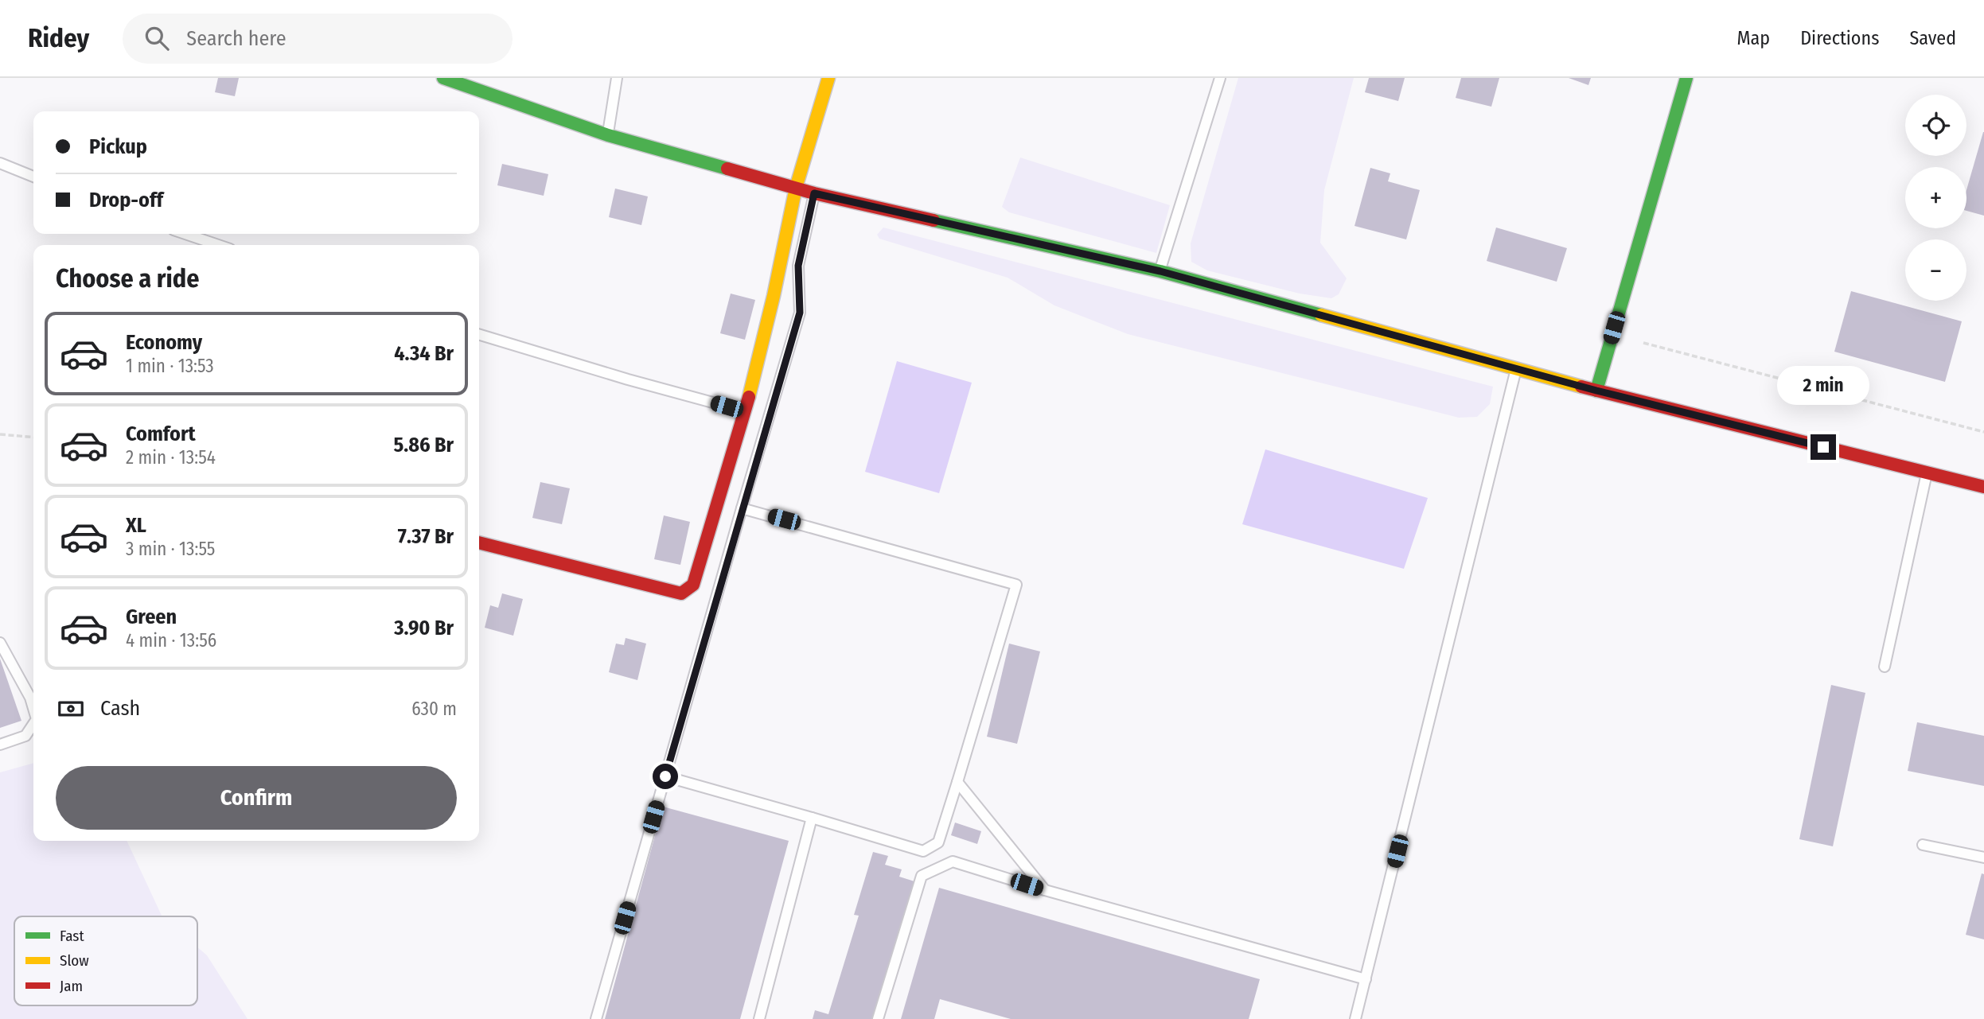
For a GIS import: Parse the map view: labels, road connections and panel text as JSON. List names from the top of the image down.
{
  "legend": ["Fast", "Slow", "Jam"],
  "page": {
    "header": "Ridey",
    "search": "Search here",
    "nav": ["Map", "Directions", "Saved"],
    "map_buttons": ["+", "−"],
    "banner": ["Pickup", "Drop-off"],
    "heading": "Choose a ride",
    "list": [
      {
        "name": "Economy",
        "note": "1 min · 13:53",
        "value": "4.34 Br"
      },
      {
        "name": "Comfort",
        "note": "2 min · 13:54",
        "value": "5.86 Br"
      },
      {
        "name": "XL",
        "note": "3 min · 13:55",
        "value": "7.37 Br"
      },
      {
        "name": "Green",
        "note": "4 min · 13:56",
        "value": "3.90 Br"
      }
    ],
    "bubble": "2 min",
    "pay": ["Cash", "630 m"],
    "buttons": "Confirm"
  }
}
